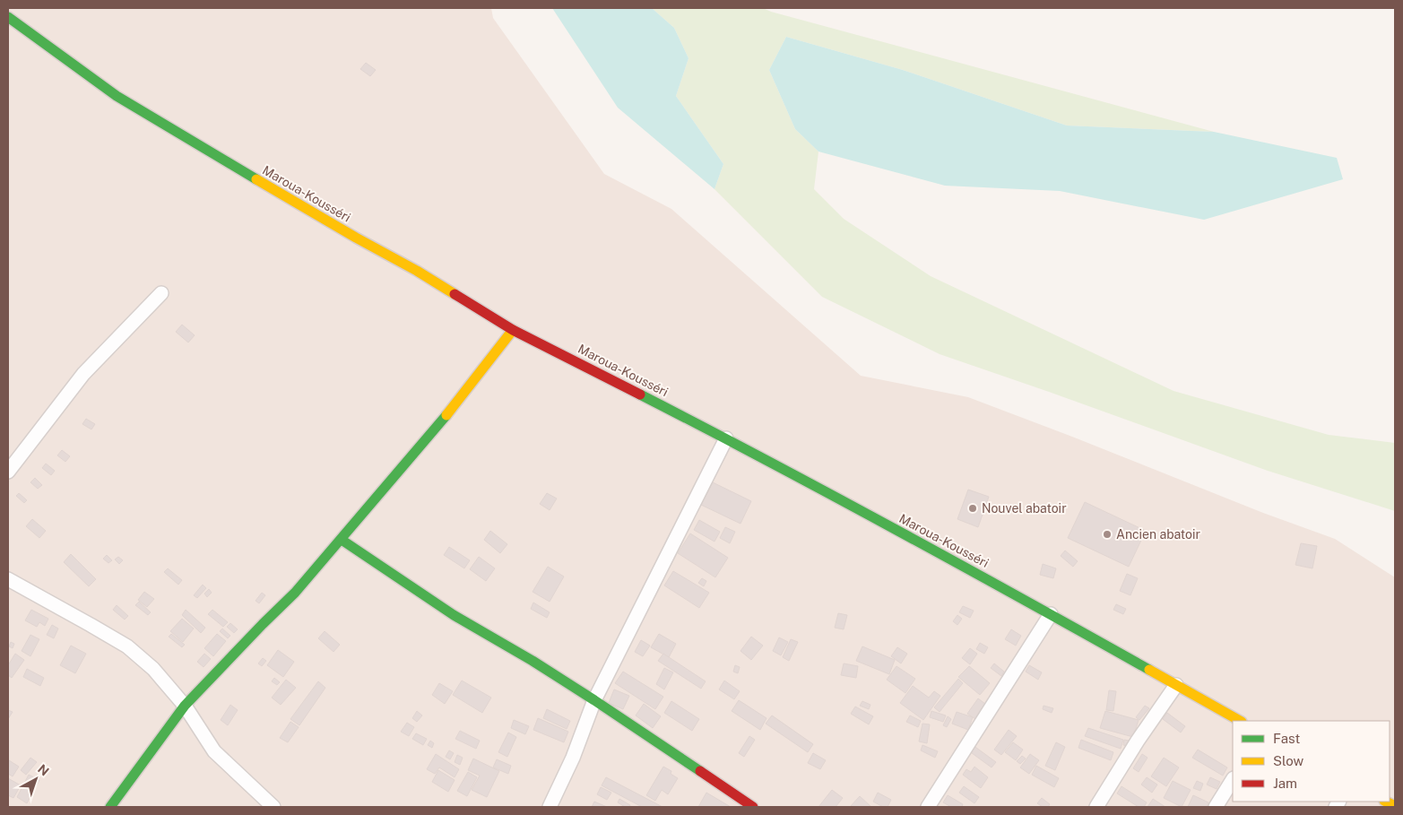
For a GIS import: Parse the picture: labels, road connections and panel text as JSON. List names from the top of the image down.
{
  "streets": {
    "main road": ["Maroua-Kousséri"]
  },
  "places": ["Nouvel abatoir", "Ancien abatoir"],
  "legend": ["Fast", "Slow", "Jam"],
  "north": "top right"
}
